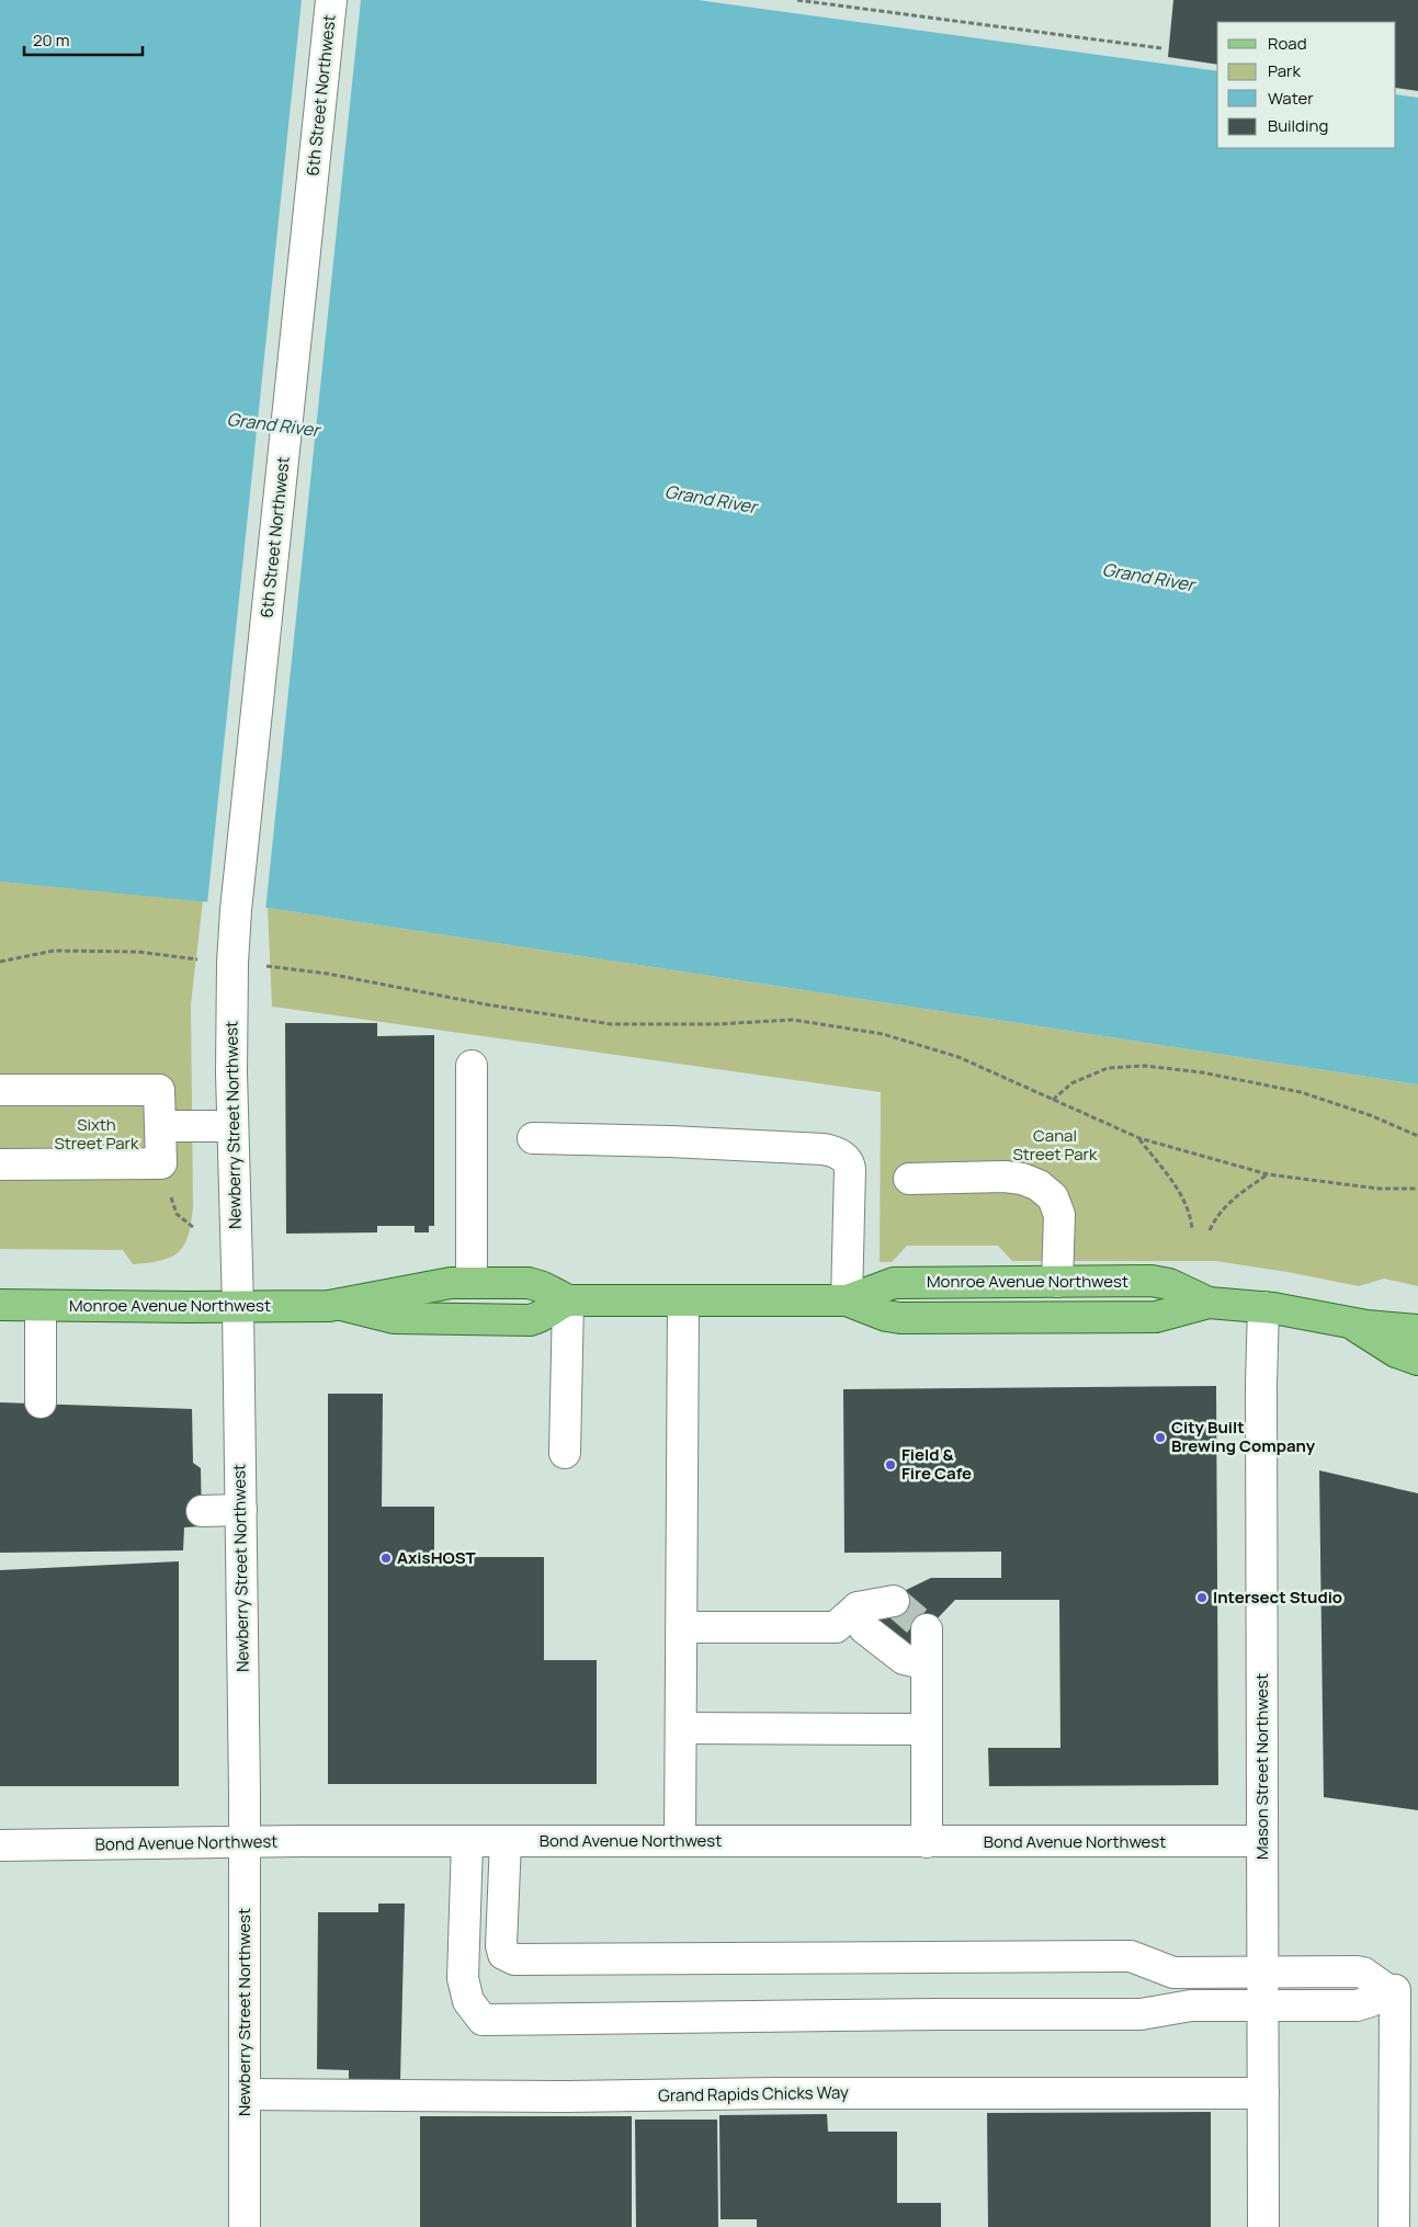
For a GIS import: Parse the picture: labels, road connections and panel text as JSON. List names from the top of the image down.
{
  "streets": {
    "main road": ["Monroe Avenue Northwest"],
    "street": [
      "6th Street Northwest",
      "Newberry Street Northwest",
      "Mason Street Northwest",
      "Bond Avenue Northwest",
      "Grand Rapids Chicks Way"
    ]
  },
  "crossings": [
    ["6th Street Northwest", "Newberry Street Northwest"],
    ["Newberry Street Northwest", "Monroe Avenue Northwest"],
    ["Newberry Street Northwest", "Bond Avenue Northwest"],
    ["Newberry Street Northwest", "Grand Rapids Chicks Way"],
    ["Monroe Avenue Northwest", "Mason Street Northwest"],
    ["Mason Street Northwest", "Bond Avenue Northwest"],
    ["Mason Street Northwest", "Grand Rapids Chicks Way"]
  ],
  "water": ["Grand River"],
  "parks": ["Sixth Street Park", "Canal Street Park"],
  "places": [
    "City Built Brewing Company",
    "Field & Fire Cafe",
    "AxisHOST",
    "Intersect Studio"
  ],
  "legend": [
    "Road",
    "Park",
    "Water",
    "Building"
  ],
  "scale_bar": "20 m"
}
